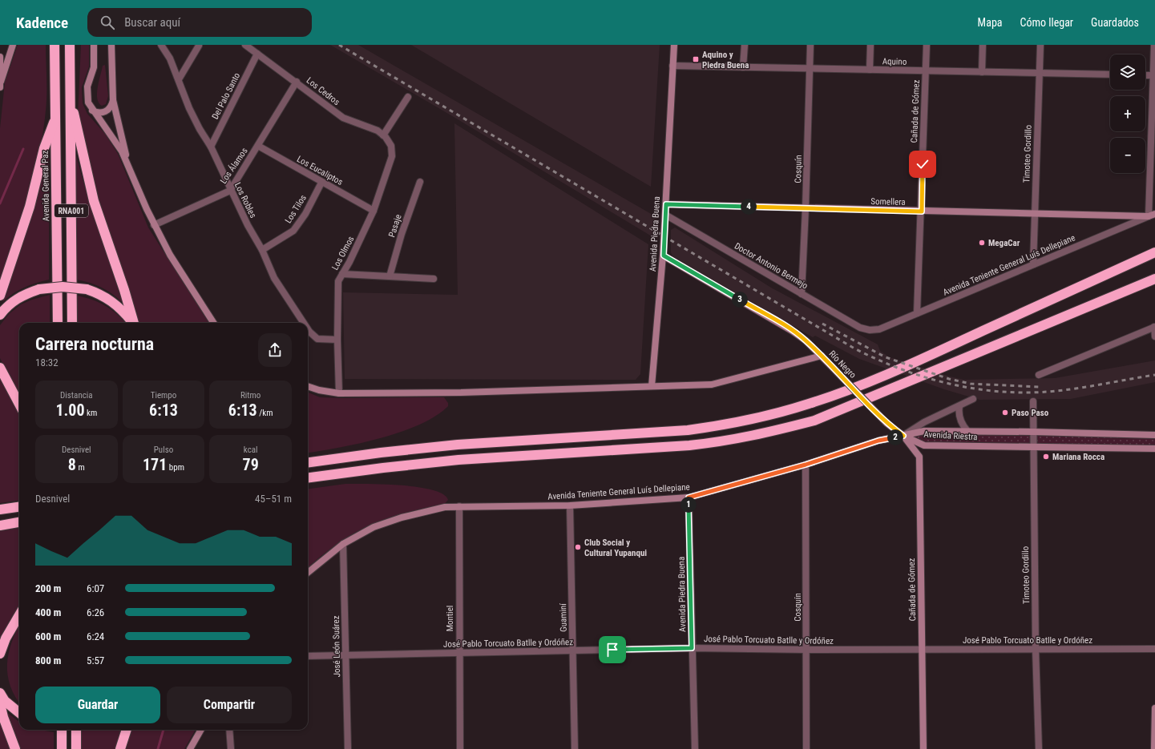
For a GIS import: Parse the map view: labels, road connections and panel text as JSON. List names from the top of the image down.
{
  "streets": {
    "highway": ["Avenida General Paz", "RNA001"],
    "street": [
      "Aquino",
      "Los Cedros",
      "Del Palo Santo",
      "Cañada de Gómez",
      "Timoteo Gordillo",
      "Los Álamos",
      "Cosquín",
      "Los Eucaliptos",
      "Los Robles",
      "Somellera",
      "Los Tilos",
      "Pasaje",
      "Avenida Piedra Buena",
      "Los Olmos",
      "Avenida Teniente General Luís Dellepiane",
      "Doctor Antonio Bermejo",
      "Río Negro",
      "Avenida Riestra",
      "Guaminí",
      "Montiel",
      "José Pablo Torcuato Batlle y Ordóñez",
      "José León Suárez"
    ]
  },
  "crossings": [
    ["Aquino", "Cañada de Gómez"],
    ["Aquino", "Timoteo Gordillo"],
    ["Aquino", "Cosquín"],
    ["Aquino", "Avenida Piedra Buena"],
    ["Los Cedros", "Del Palo Santo"],
    ["Los Cedros", "Los Álamos"],
    ["Los Cedros", "Los Olmos"],
    ["Del Palo Santo", "Los Robles"],
    ["Cañada de Gómez", "Somellera"],
    ["Cañada de Gómez", "Avenida Teniente General Luís Dellepiane"],
    ["Cañada de Gómez", "Río Negro"],
    ["Cañada de Gómez", "Avenida Riestra"],
    ["Cañada de Gómez", "José Pablo Torcuato Batlle y Ordóñez"],
    ["Timoteo Gordillo", "Somellera"],
    ["Timoteo Gordillo", "Avenida Teniente General Luís Dellepiane"],
    ["Timoteo Gordillo", "Avenida Riestra"],
    ["Timoteo Gordillo", "José Pablo Torcuato Batlle y Ordóñez"],
    ["Los Álamos", "Los Eucaliptos"],
    ["Los Álamos", "Los Robles"],
    ["Cosquín", "Somellera"],
    ["Cosquín", "Avenida Teniente General Luís Dellepiane"],
    ["Cosquín", "Doctor Antonio Bermejo"],
    ["Cosquín", "José Pablo Torcuato Batlle y Ordóñez"],
    ["Los Eucaliptos", "Los Tilos"],
    ["Los Eucaliptos", "Los Olmos"],
    ["Los Robles", "Los Tilos"],
    ["Los Robles", "Los Olmos"],
    ["Somellera", "Avenida Piedra Buena"],
    ["Somellera", "Avenida Teniente General Luís Dellepiane"],
    ["Avenida Piedra Buena", "Avenida Teniente General Luís Dellepiane"],
    ["Avenida Piedra Buena", "Doctor Antonio Bermejo"],
    ["Avenida Piedra Buena", "Río Negro"],
    ["Avenida Piedra Buena", "José Pablo Torcuato Batlle y Ordóñez"],
    ["Avenida Teniente General Luís Dellepiane", "Doctor Antonio Bermejo"],
    ["Avenida Teniente General Luís Dellepiane", "Río Negro"],
    ["Avenida Teniente General Luís Dellepiane", "Avenida Riestra"],
    ["Avenida Teniente General Luís Dellepiane", "Guaminí"],
    ["Avenida Teniente General Luís Dellepiane", "Montiel"],
    ["Avenida Teniente General Luís Dellepiane", "José León Suárez"],
    ["Río Negro", "Avenida Riestra"],
    ["Guaminí", "José Pablo Torcuato Batlle y Ordóñez"],
    ["Montiel", "José Pablo Torcuato Batlle y Ordóñez"],
    ["José Pablo Torcuato Batlle y Ordóñez", "José León Suárez"]
  ],
  "places": {
    "transit": ["Aquino y Piedra Buena"],
    "other": [
      "MegaCar",
      "Paso Paso",
      "Mariana Rocca",
      "Club Social y Cultural Yupanqui"
    ]
  },
  "page": {
    "header": "Kadence",
    "search": "Buscar aquí",
    "nav": ["Mapa", "Cómo llegar", "Guardados"],
    "map_buttons": ["+", "−"],
    "pins": [
      "4",
      "3",
      "2",
      "1"
    ],
    "heading": ["Carrera nocturna", "18:32"],
    "stats": [
      ["Distancia", "1.00 km"],
      ["Tiempo", "6:13"],
      ["Ritmo", "6:13 /km"],
      ["Desnivel", "8 m"],
      ["Pulso", "171 bpm"],
      ["kcal", "79"]
    ],
    "chart": ["Desnivel", "45–51 m"],
    "list": [
      {
        "name": "200 m",
        "note": "6:07"
      },
      {
        "name": "400 m",
        "note": "6:26"
      },
      {
        "name": "600 m",
        "note": "6:24"
      },
      {
        "name": "800 m",
        "note": "5:57"
      }
    ],
    "buttons": ["Guardar", "Compartir"]
  }
}
